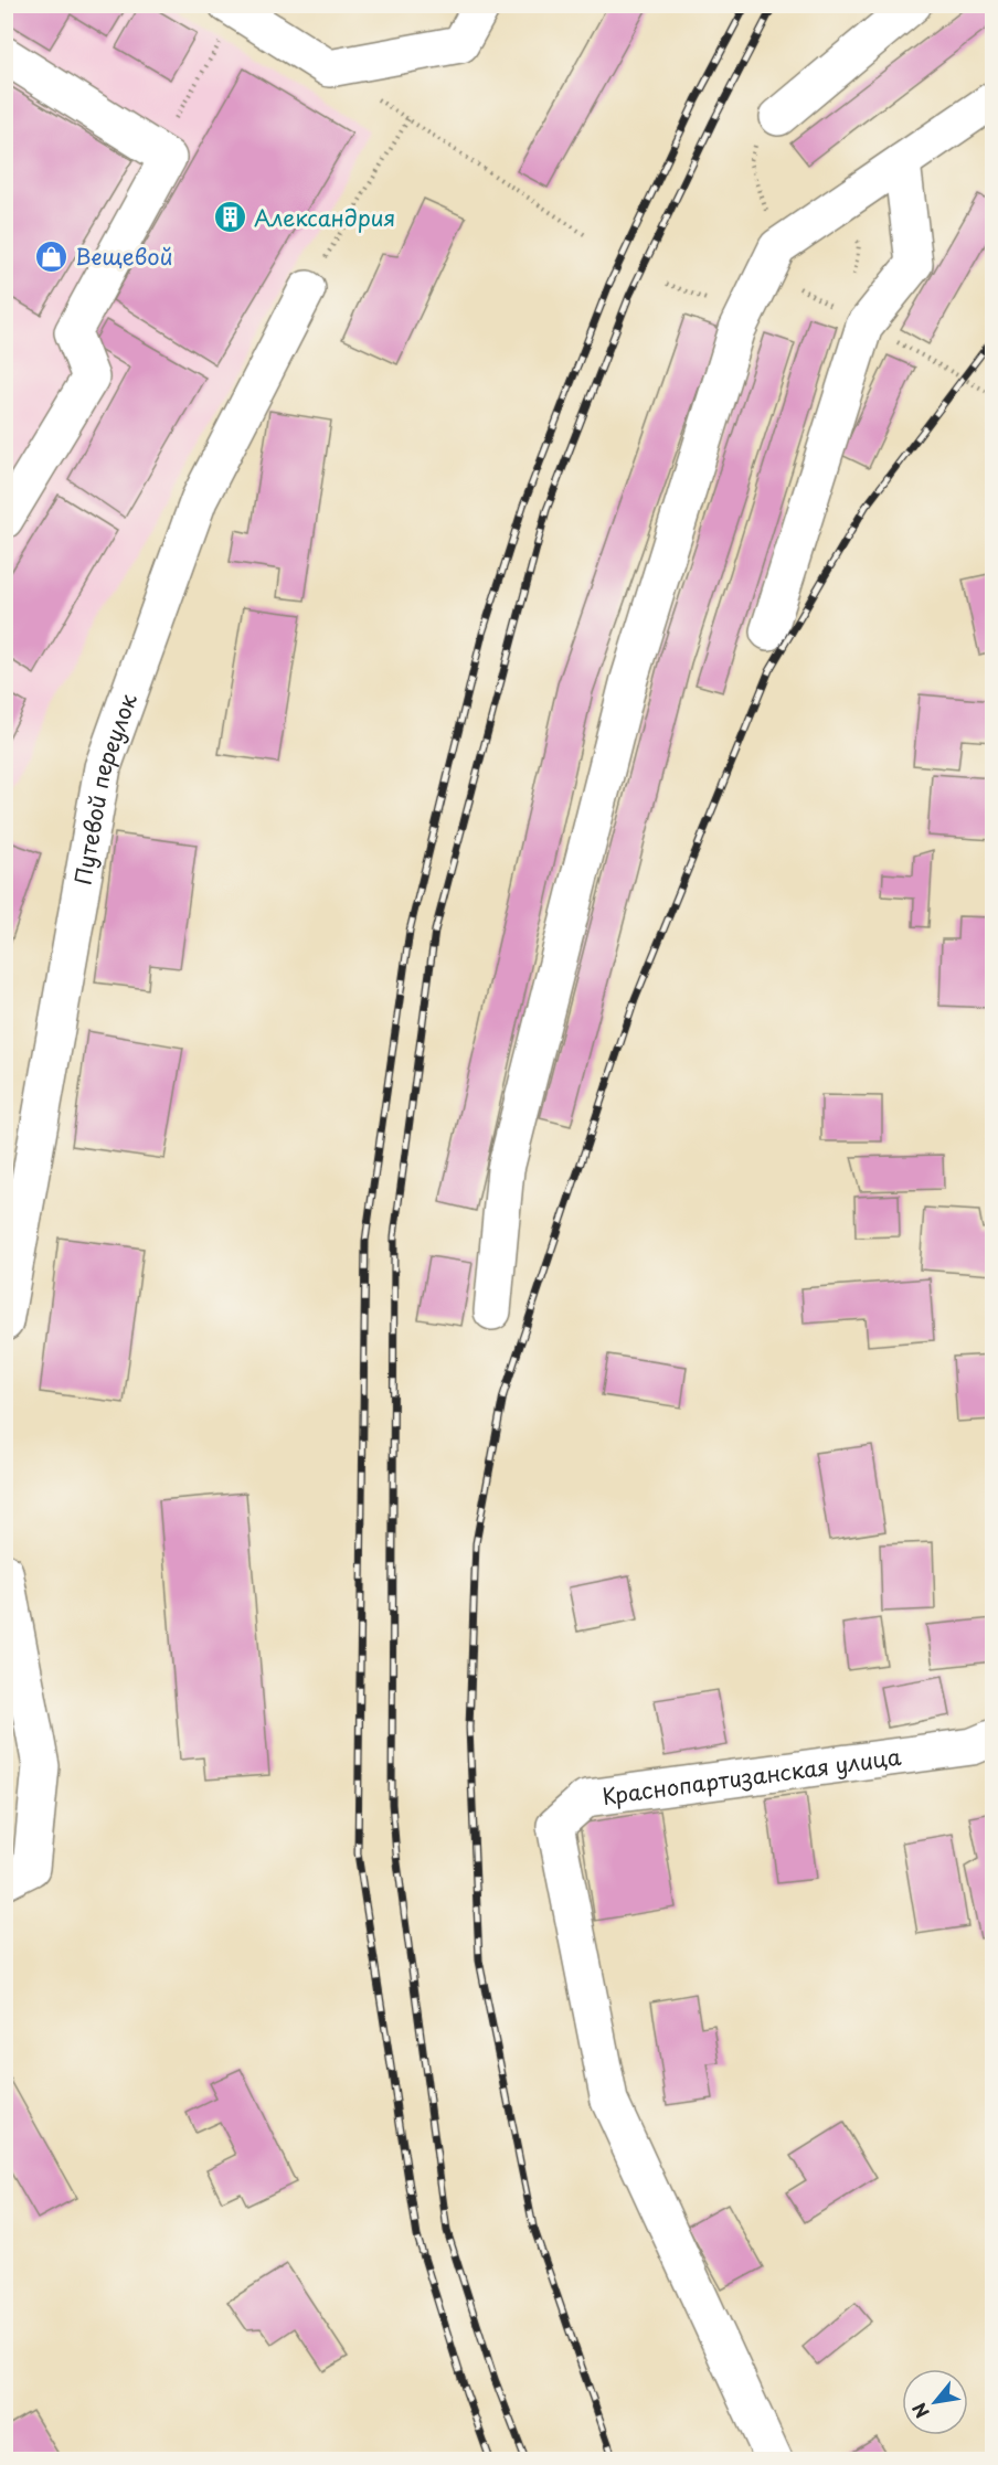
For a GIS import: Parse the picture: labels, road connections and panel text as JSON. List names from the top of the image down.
{
  "streets": {
    "street": ["Путевой переулок", "Краснопартизанская улица"]
  },
  "places": {
    "building": ["Александрия"],
    "shop": ["Вещевой"]
  },
  "north": "bottom left"
}
